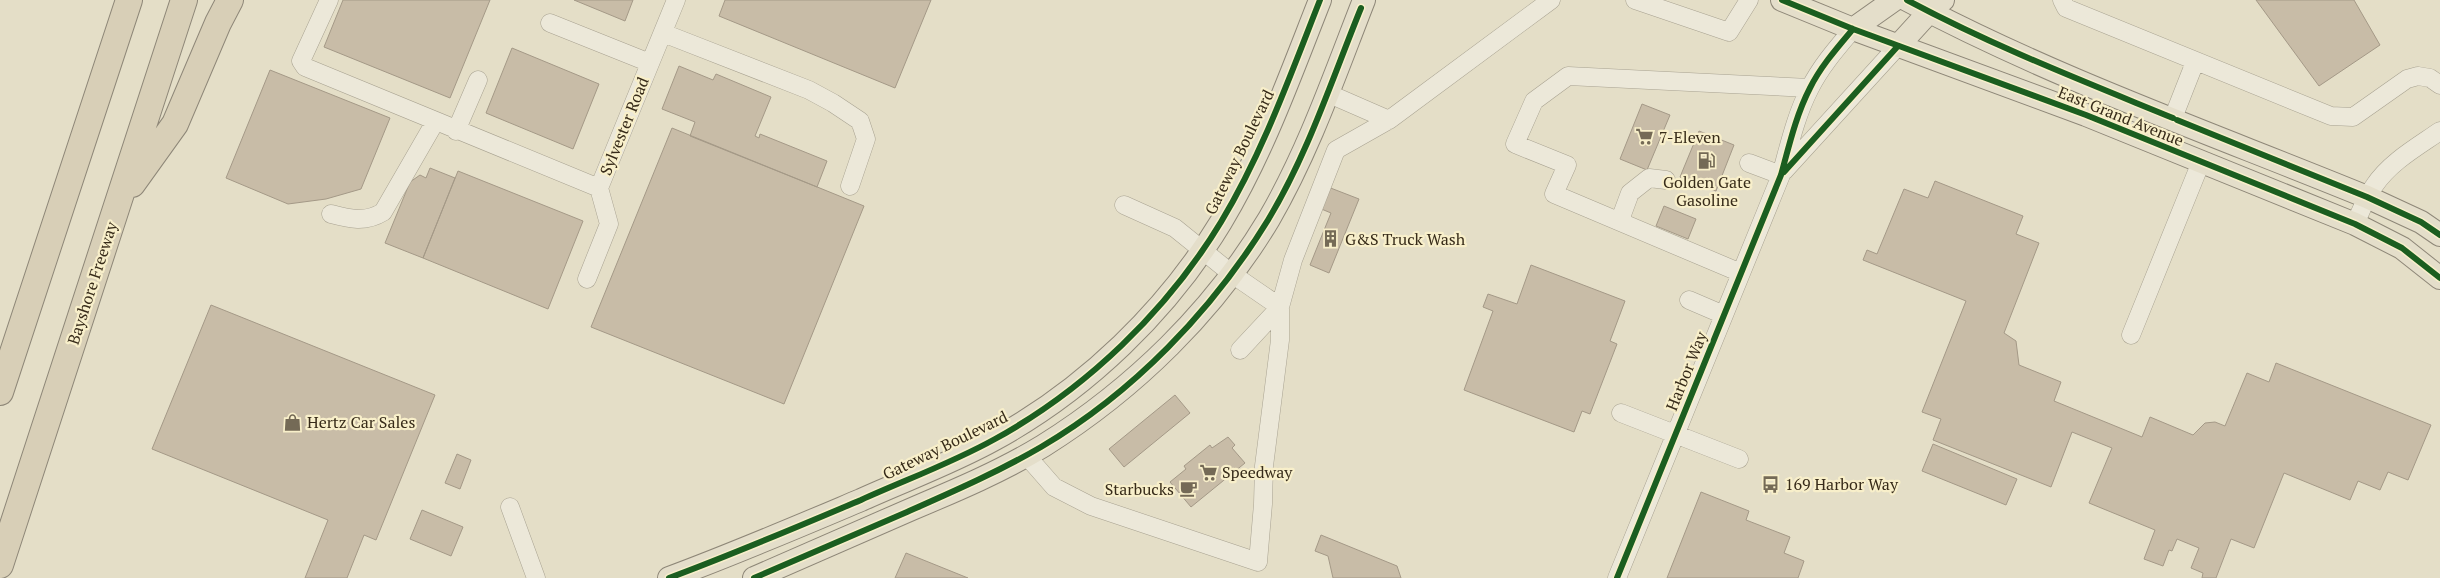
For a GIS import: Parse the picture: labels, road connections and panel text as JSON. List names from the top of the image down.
{
  "streets": {
    "highway": ["Bayshore Freeway"],
    "main road": ["East Grand Avenue", "Gateway Boulevard"],
    "street": ["Sylvester Road", "Harbor Way"]
  },
  "crossings": [
    ["East Grand Avenue", "Harbor Way"]
  ],
  "places": {
    "supermarket": ["7-Eleven", "Speedway"],
    "fuel station": ["Golden Gate Gasoline"],
    "building": ["G&S Truck Wash"],
    "shop": ["Hertz Car Sales"],
    "bus stop": ["169 Harbor Way"],
    "cafe": ["Starbucks"]
  }
}
